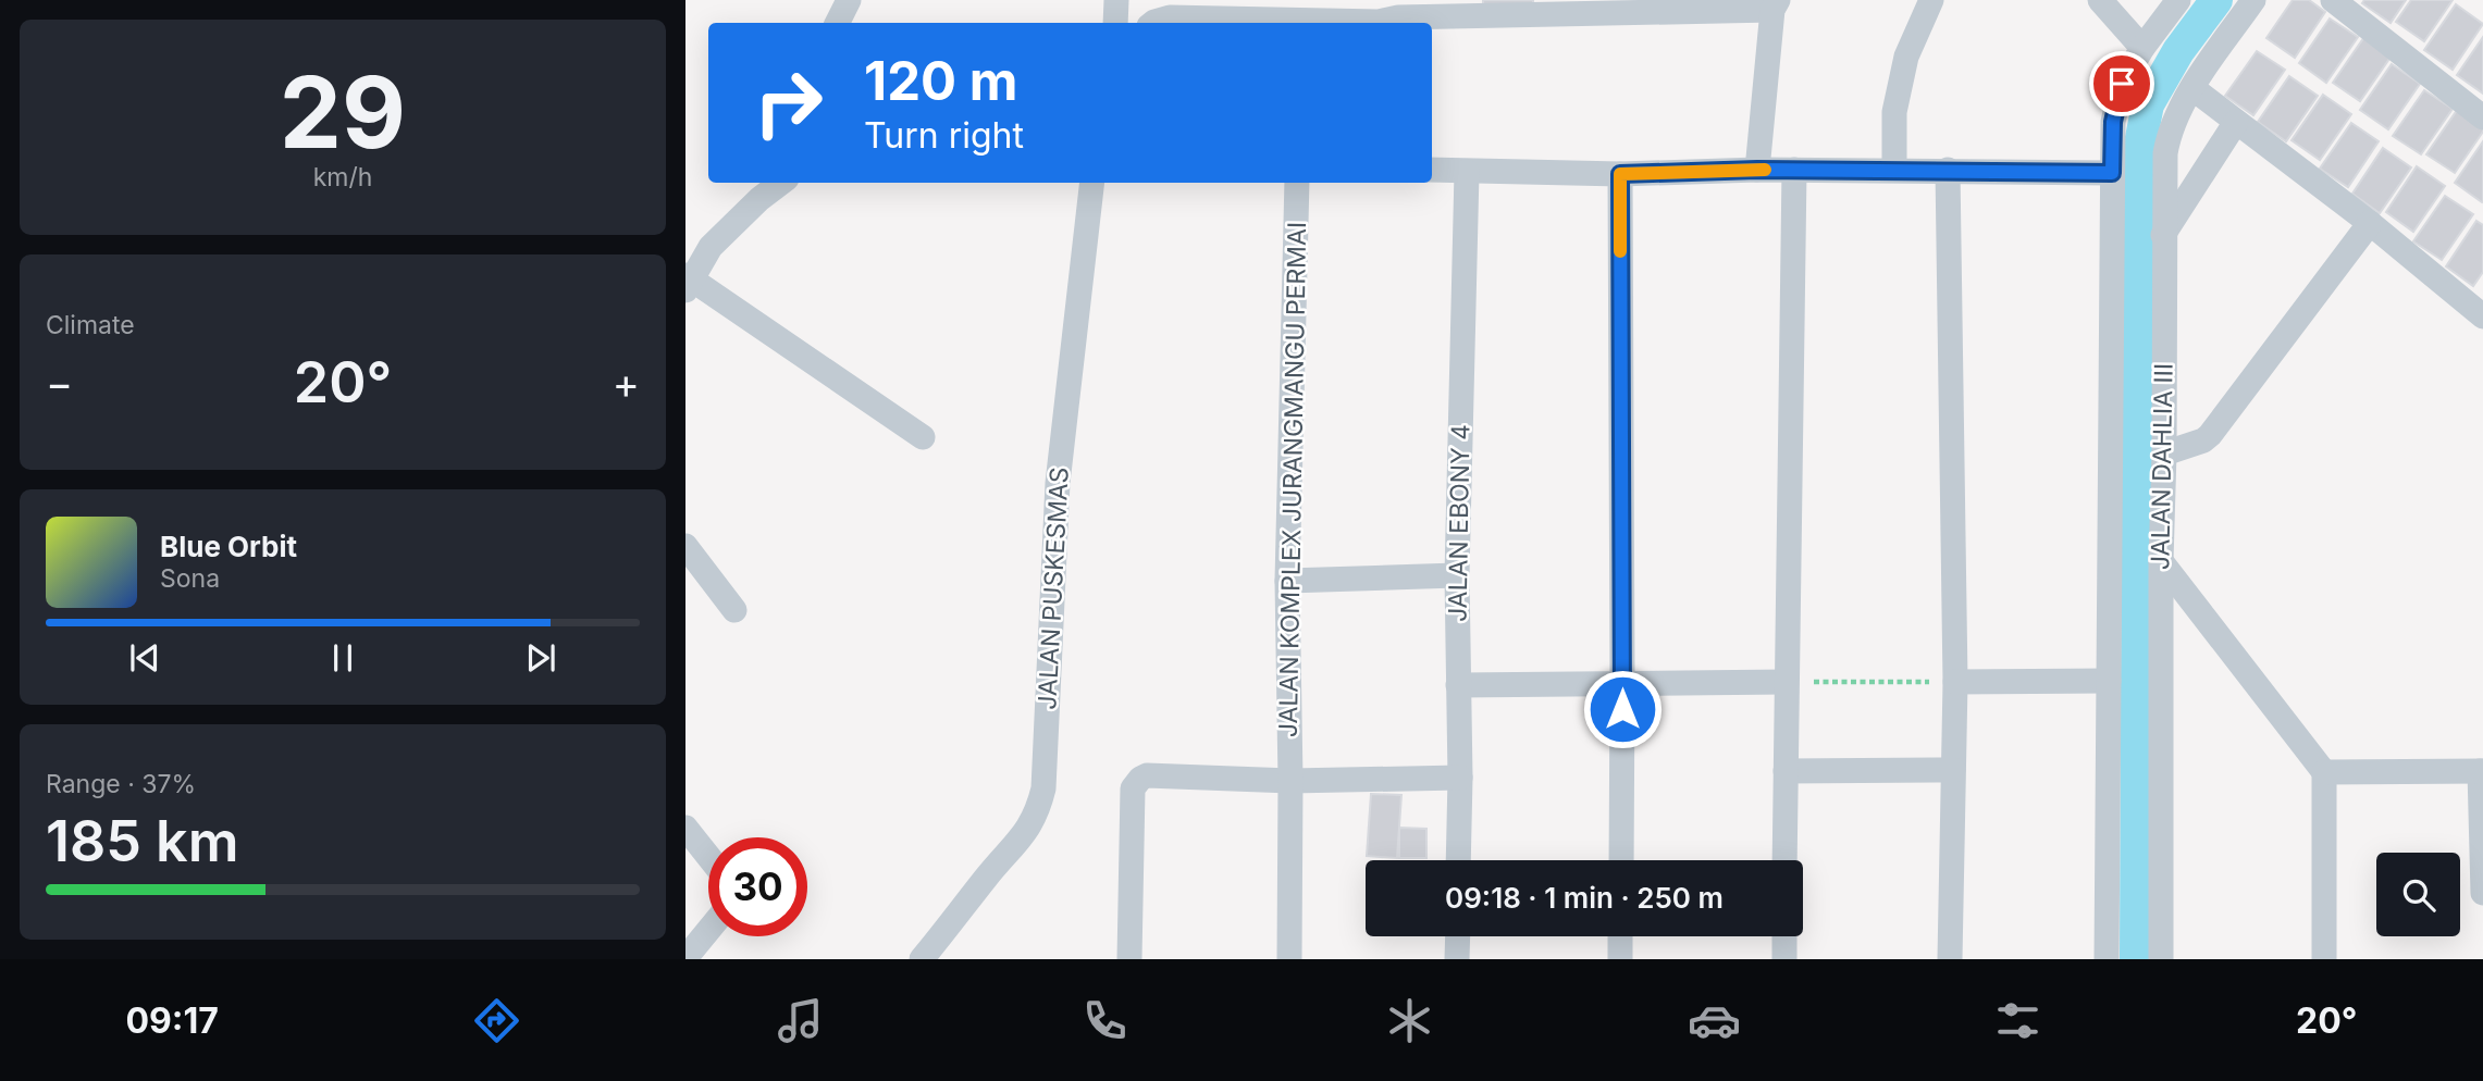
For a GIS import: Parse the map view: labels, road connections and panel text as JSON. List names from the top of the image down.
{
  "streets": {
    "street": [
      "JALAN DAHLIA III",
      "JALAN KOMPLEX JURANGMANGU PERMAI",
      "JALAN EBONY 4",
      "JALAN PUSKESMAS"
    ]
  },
  "page": {
    "tile": [
      ["29", "km/h"],
      "Climate",
      ["Range · 37%", "185 km"]
    ],
    "turn": ["120 m", "Turn right"],
    "heat": ["−", "20°", "+"],
    "song": ["Blue Orbit", "Sona"],
    "limit": "30",
    "trip": "09:18 · 1 min · 250 m",
    "tabs": ["09:17", "20°"]
  }
}
